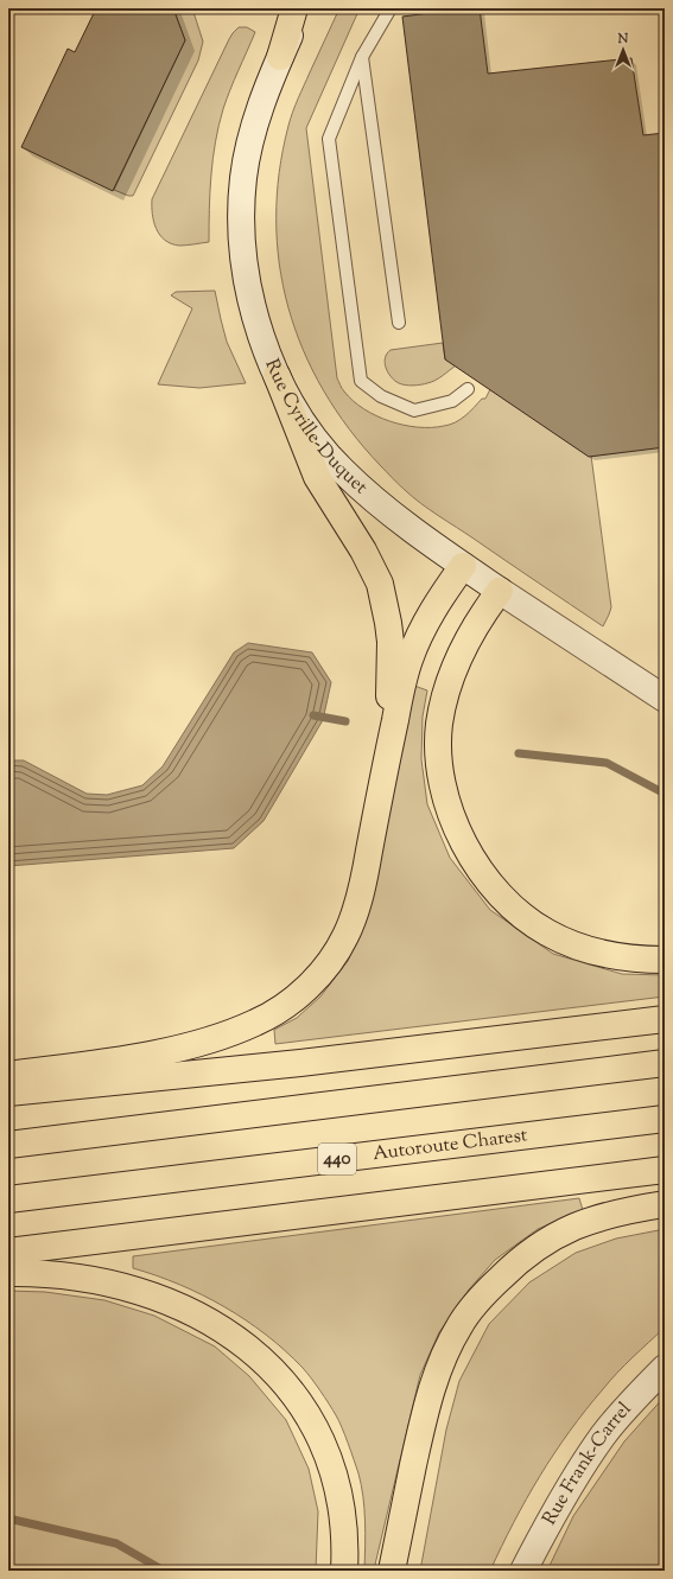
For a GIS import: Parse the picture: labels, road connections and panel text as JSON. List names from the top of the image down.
{
  "streets": {
    "highway": ["Autoroute Charest", "440"],
    "main road": ["Rue Cyrille-Duquet", "Rue Frank-Carrel"]
  },
  "north": "top"
}
